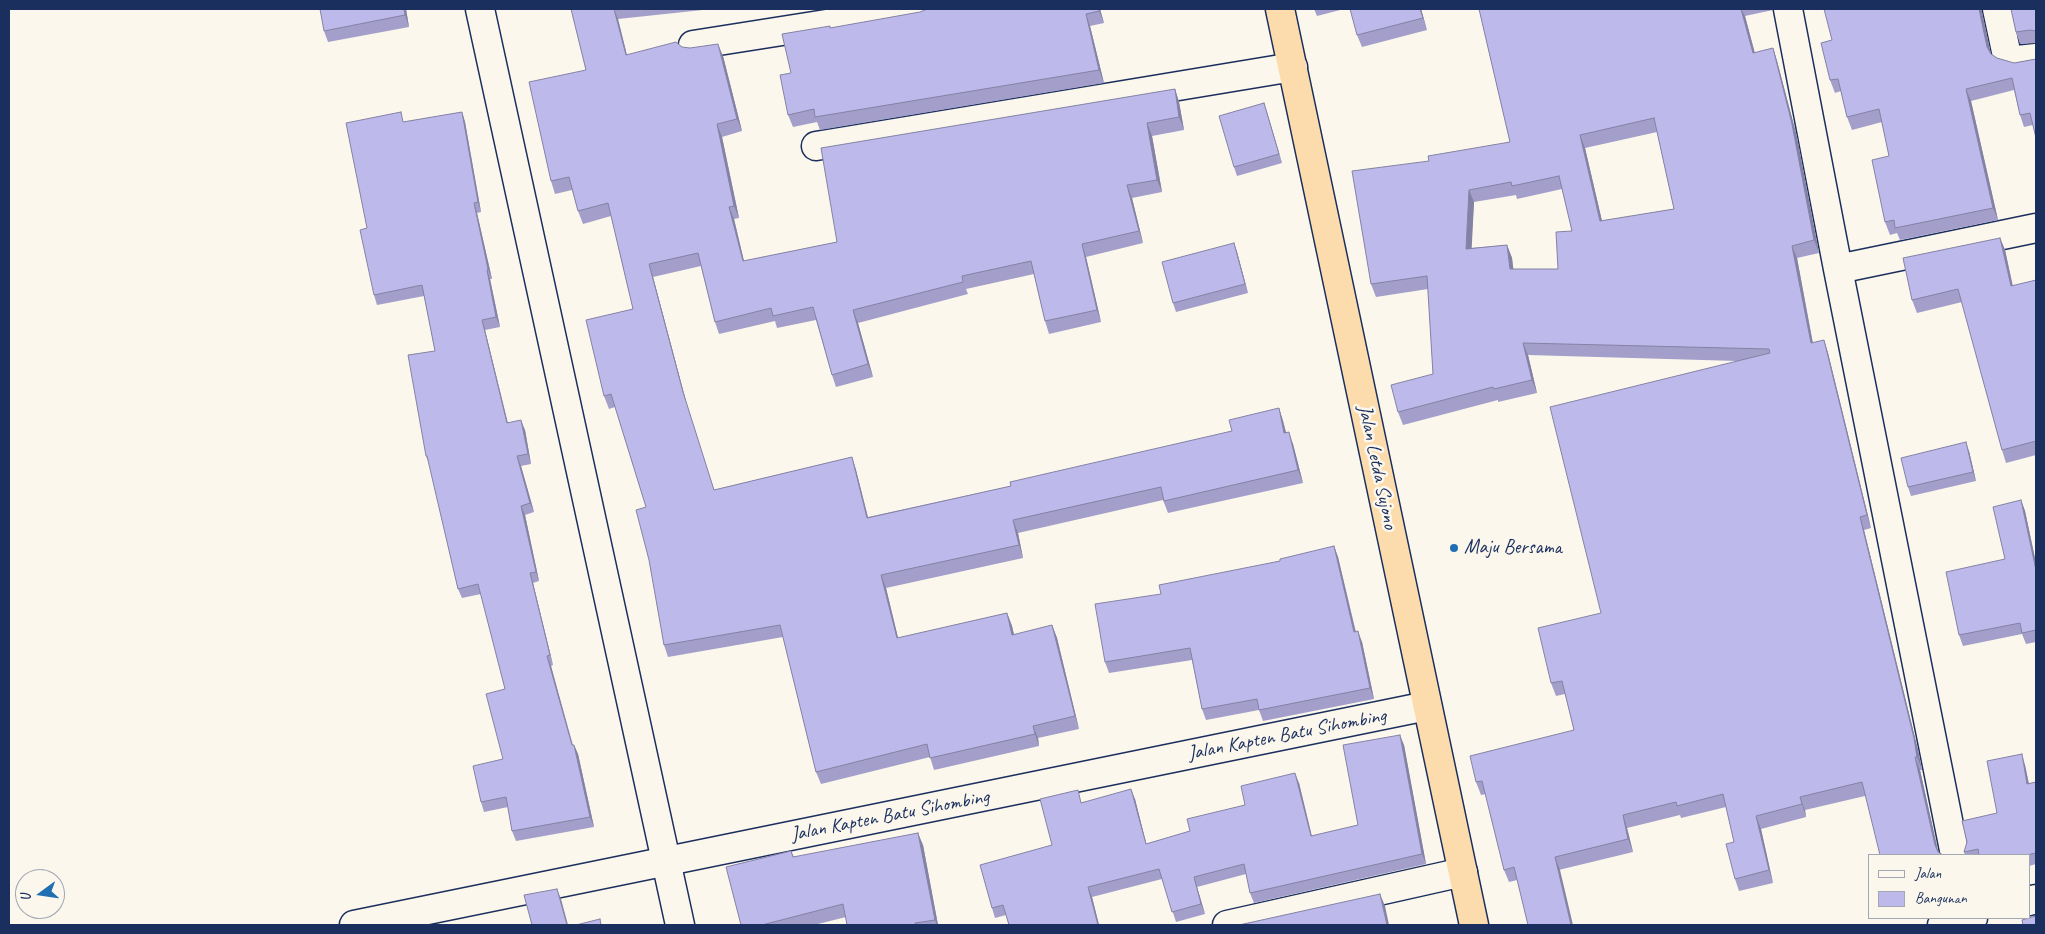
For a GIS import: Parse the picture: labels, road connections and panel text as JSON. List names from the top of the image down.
{
  "streets": {
    "highway": ["Jalan Letda Sujono"],
    "street": ["Jalan Kapten Batu Sihombing"]
  },
  "crossings": [
    ["Jalan Letda Sujono", "Jalan Kapten Batu Sihombing"]
  ],
  "places": ["Maju Bersama"],
  "legend": ["Jalan", "Bangunan"],
  "north": "left"
}
